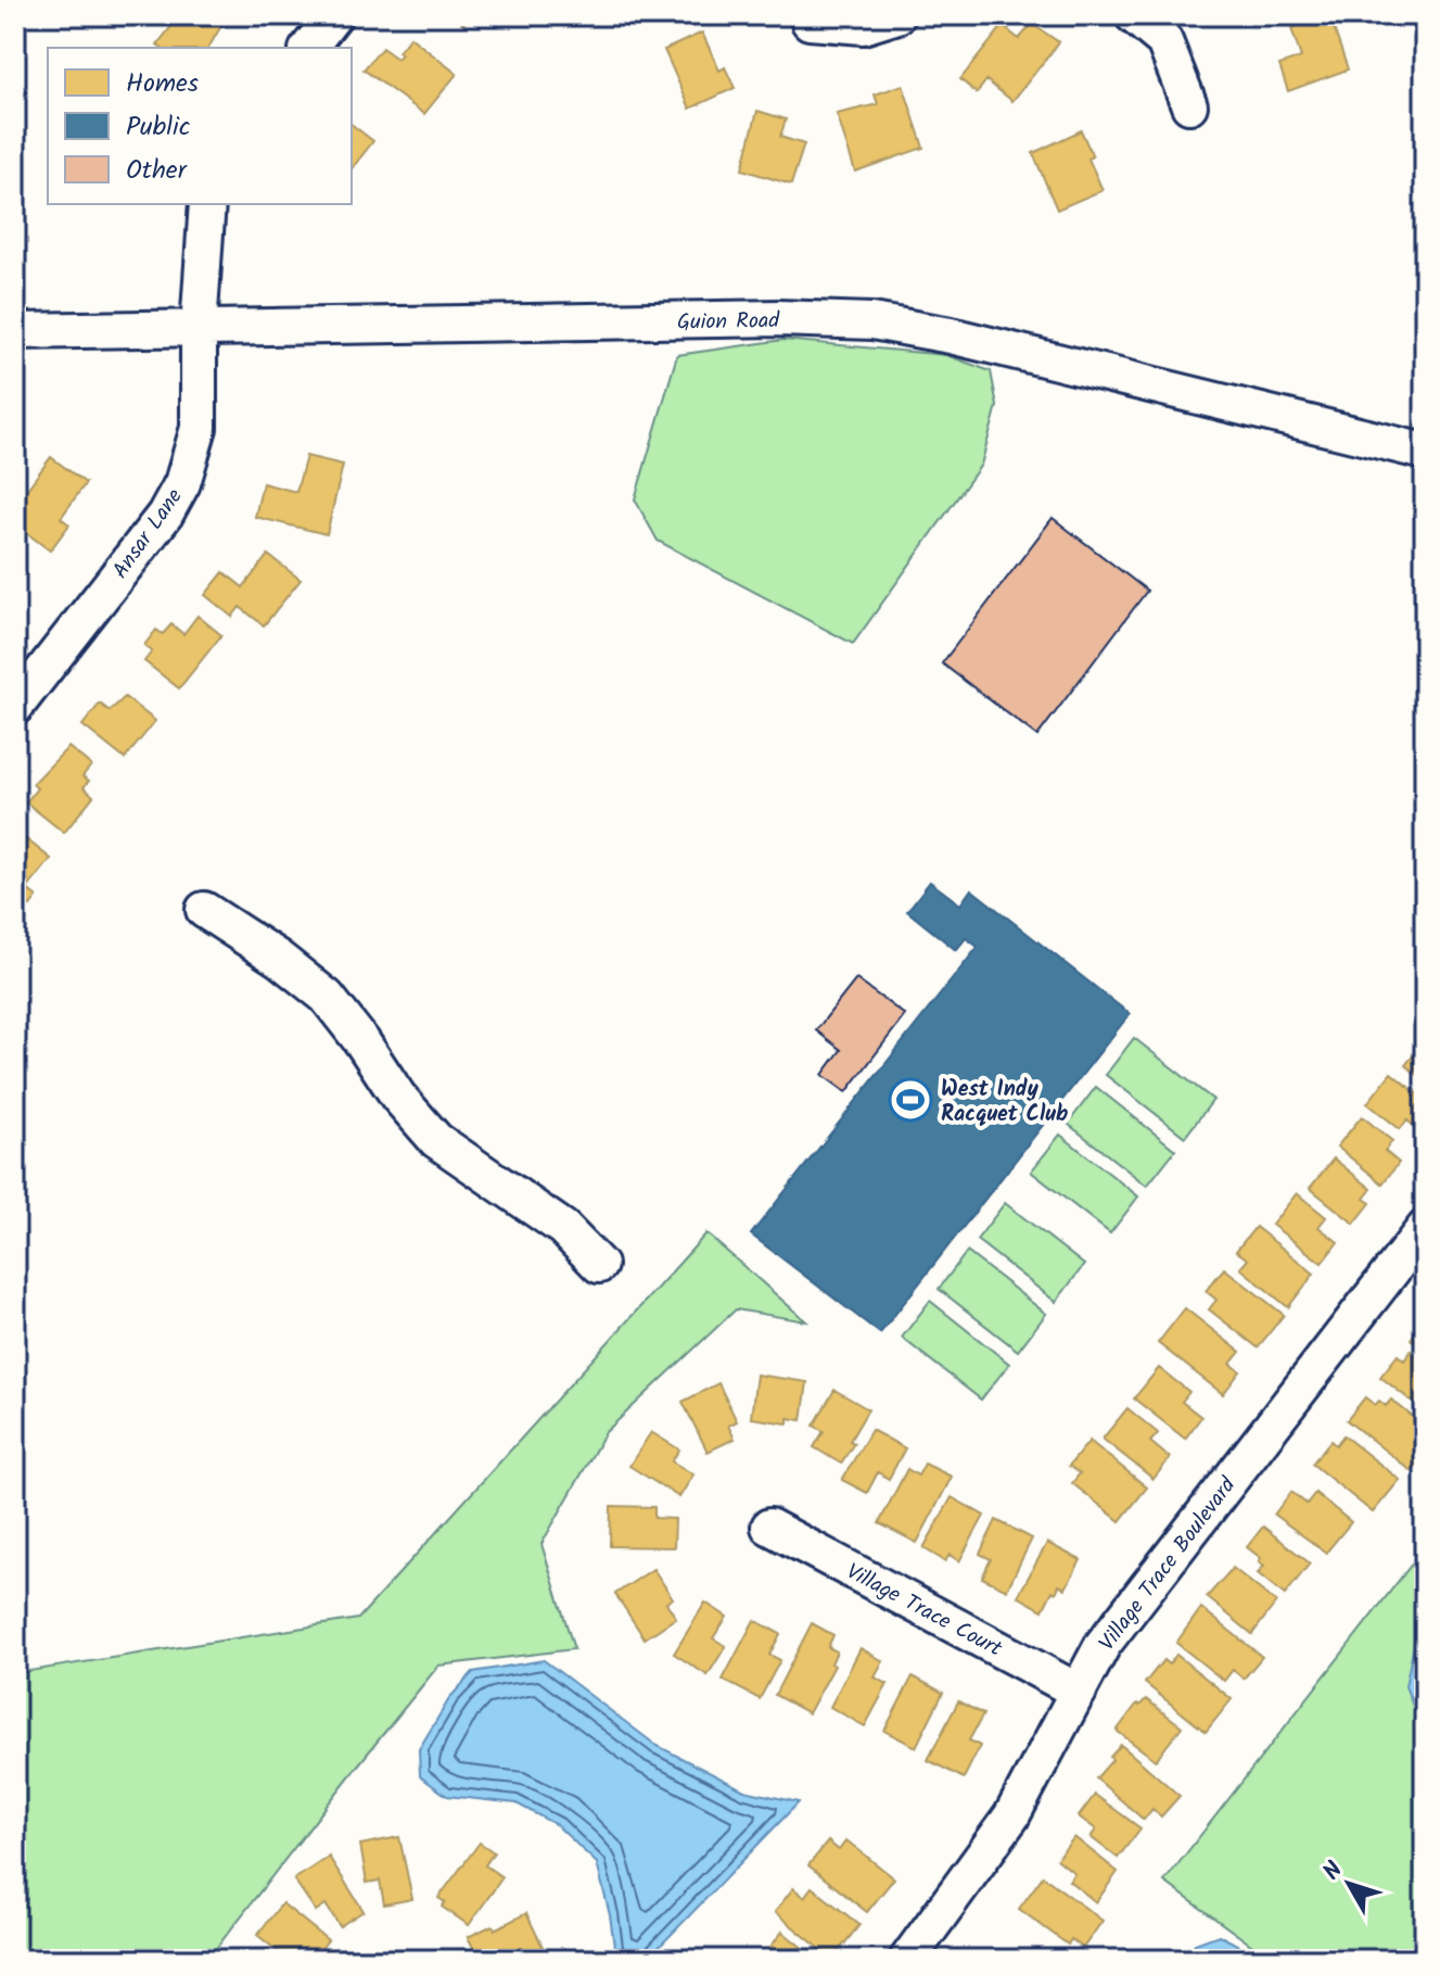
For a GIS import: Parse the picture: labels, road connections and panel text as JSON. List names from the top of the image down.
{
  "streets": {
    "street": [
      "Guion Road",
      "Ansar Lane",
      "Village Trace Boulevard",
      "Village Trace Court"
    ]
  },
  "crossings": [
    ["Guion Road", "Ansar Lane"],
    ["Village Trace Boulevard", "Village Trace Court"]
  ],
  "places": {
    "sports": ["West Indy Racquet Club"]
  },
  "legend": ["Homes", "Public", "Other"],
  "north": "top left"
}
